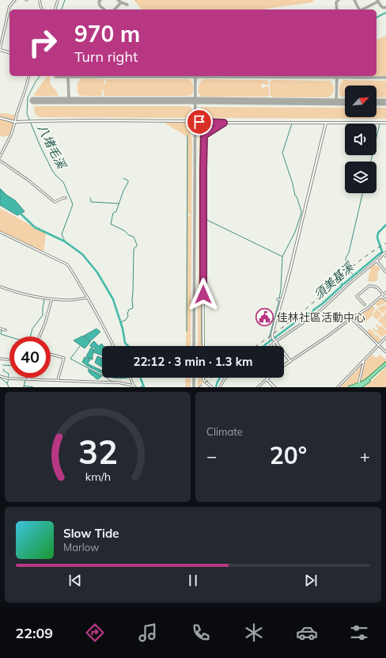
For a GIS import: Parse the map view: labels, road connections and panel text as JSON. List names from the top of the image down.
{
  "water": ["八堵毛溪", "須美基溪"],
  "places": {
    "public building": ["佳林社區活動中心"]
  },
  "north": "top right",
  "page": {
    "turn": ["970 m", "Turn right"],
    "limit": "40",
    "trip": "22:12 · 3 min · 1.3 km",
    "tile": "Climate",
    "heat": ["−", "20°", "+"],
    "song": ["Slow Tide", "Marlow"],
    "tabs": "22:09",
    "gauge": ["32", "km/h"]
  }
}
